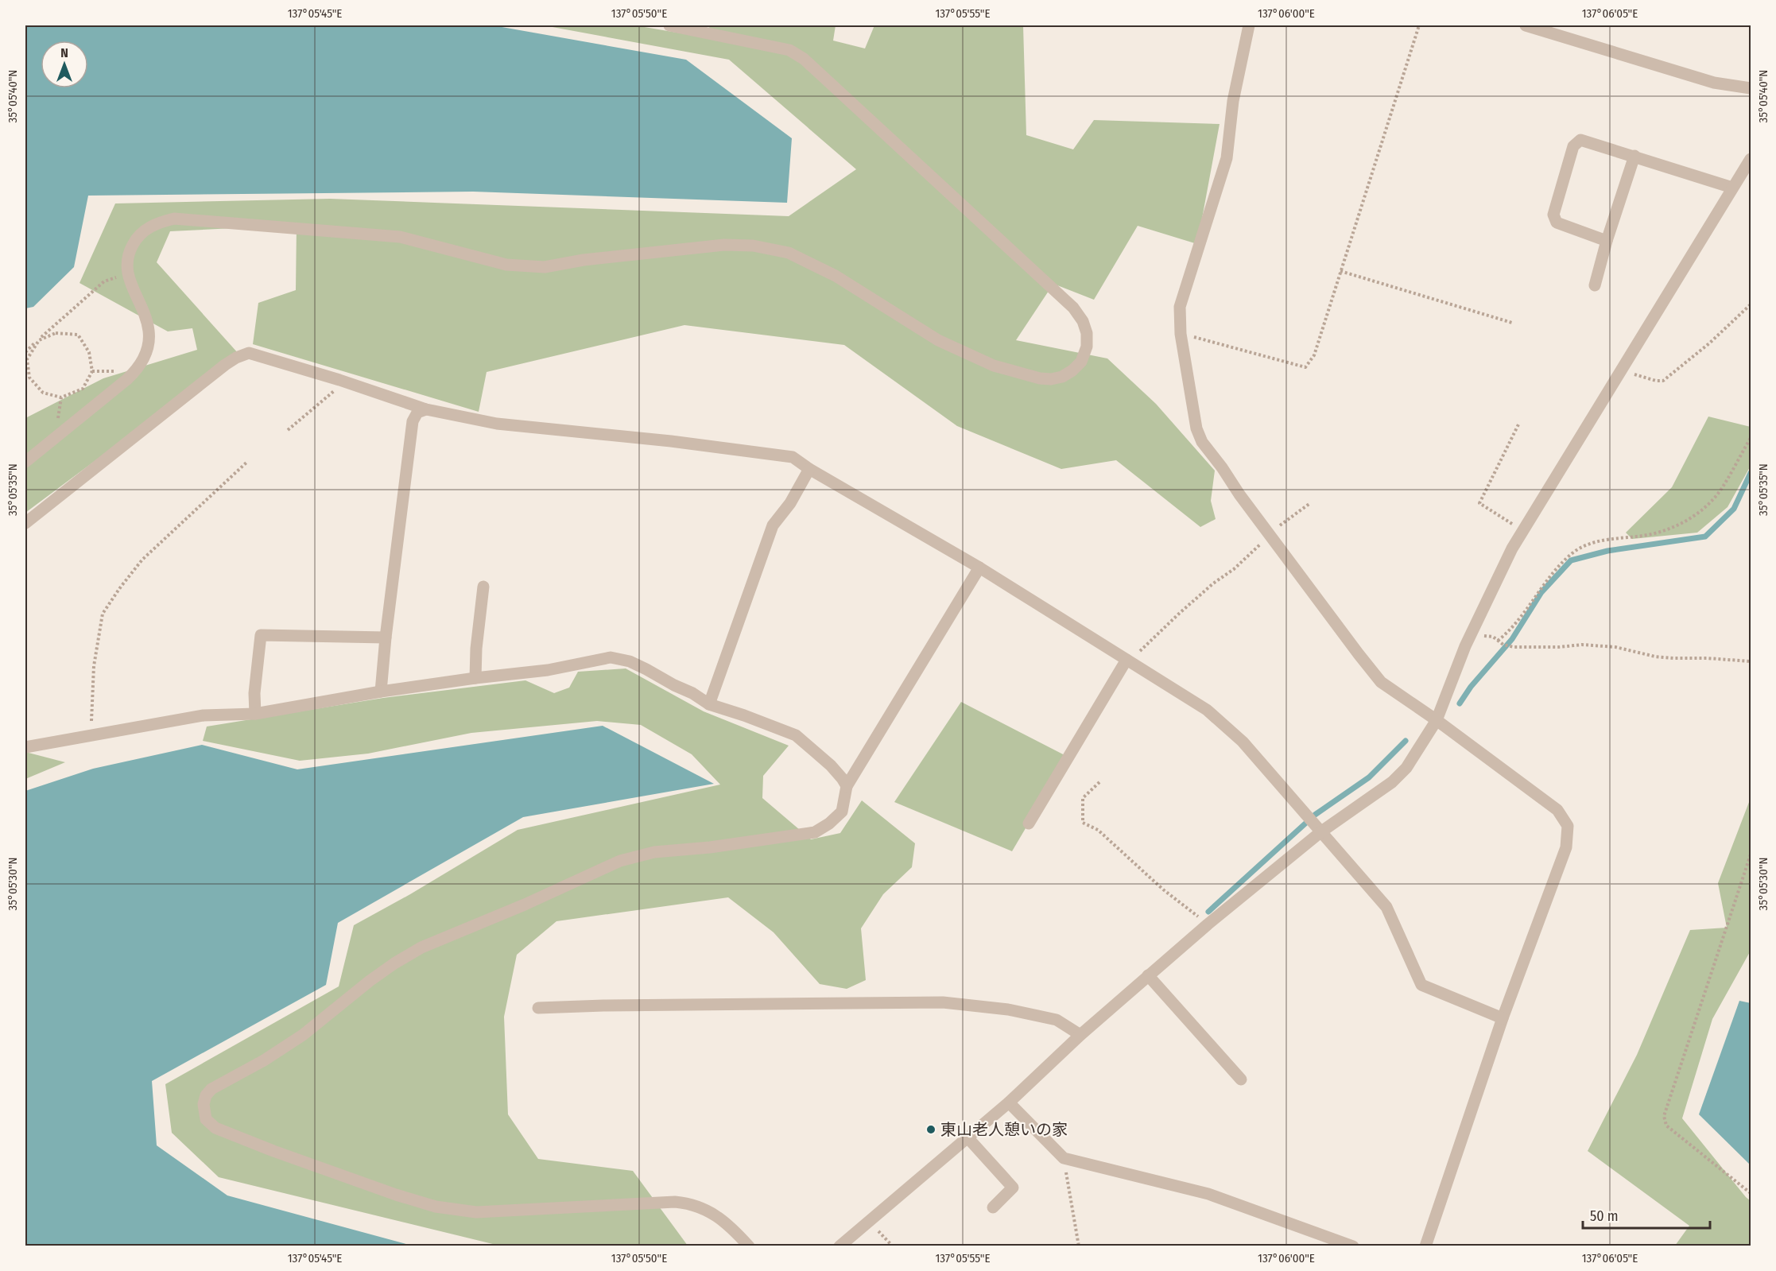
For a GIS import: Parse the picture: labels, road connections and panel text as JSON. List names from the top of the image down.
{
  "places": ["東山老人憩いの家"],
  "scale_bar": "50 m",
  "north": "top",
  "coordinates": [
    "137°05'45\"E",
    "137°05'50\"E",
    "137°05'55\"E",
    "137°06'00\"E",
    "137°06'05\"E",
    "35°05'40\"N",
    "35°05'35\"N",
    "35°05'30\"N"
  ]
}
